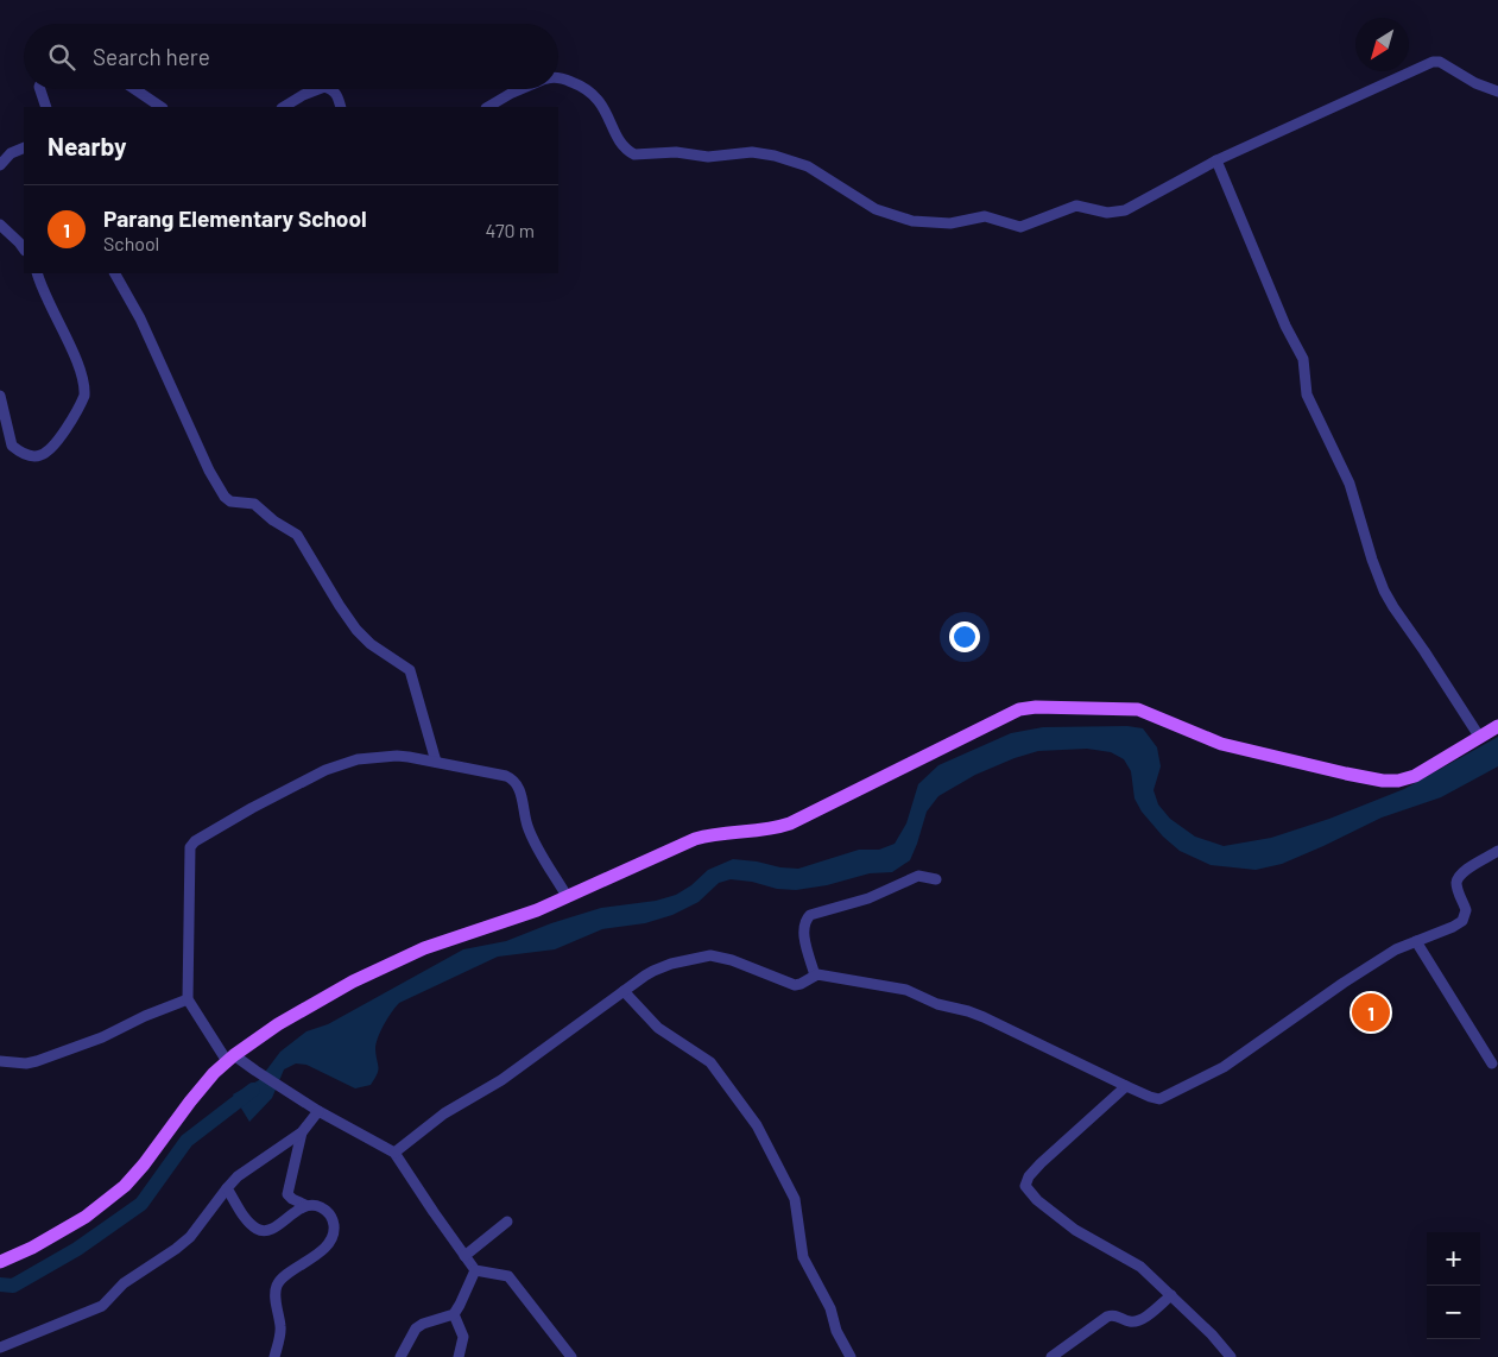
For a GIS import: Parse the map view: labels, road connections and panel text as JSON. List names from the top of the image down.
{
  "north": "bottom left",
  "page": {
    "search": "Search here",
    "heading": "Nearby",
    "list": [
      {
        "mark": "1",
        "name": "Parang Elementary School",
        "note": "School",
        "value": "470 m"
      }
    ],
    "pins": "1",
    "map_buttons": ["+", "−"]
  }
}
